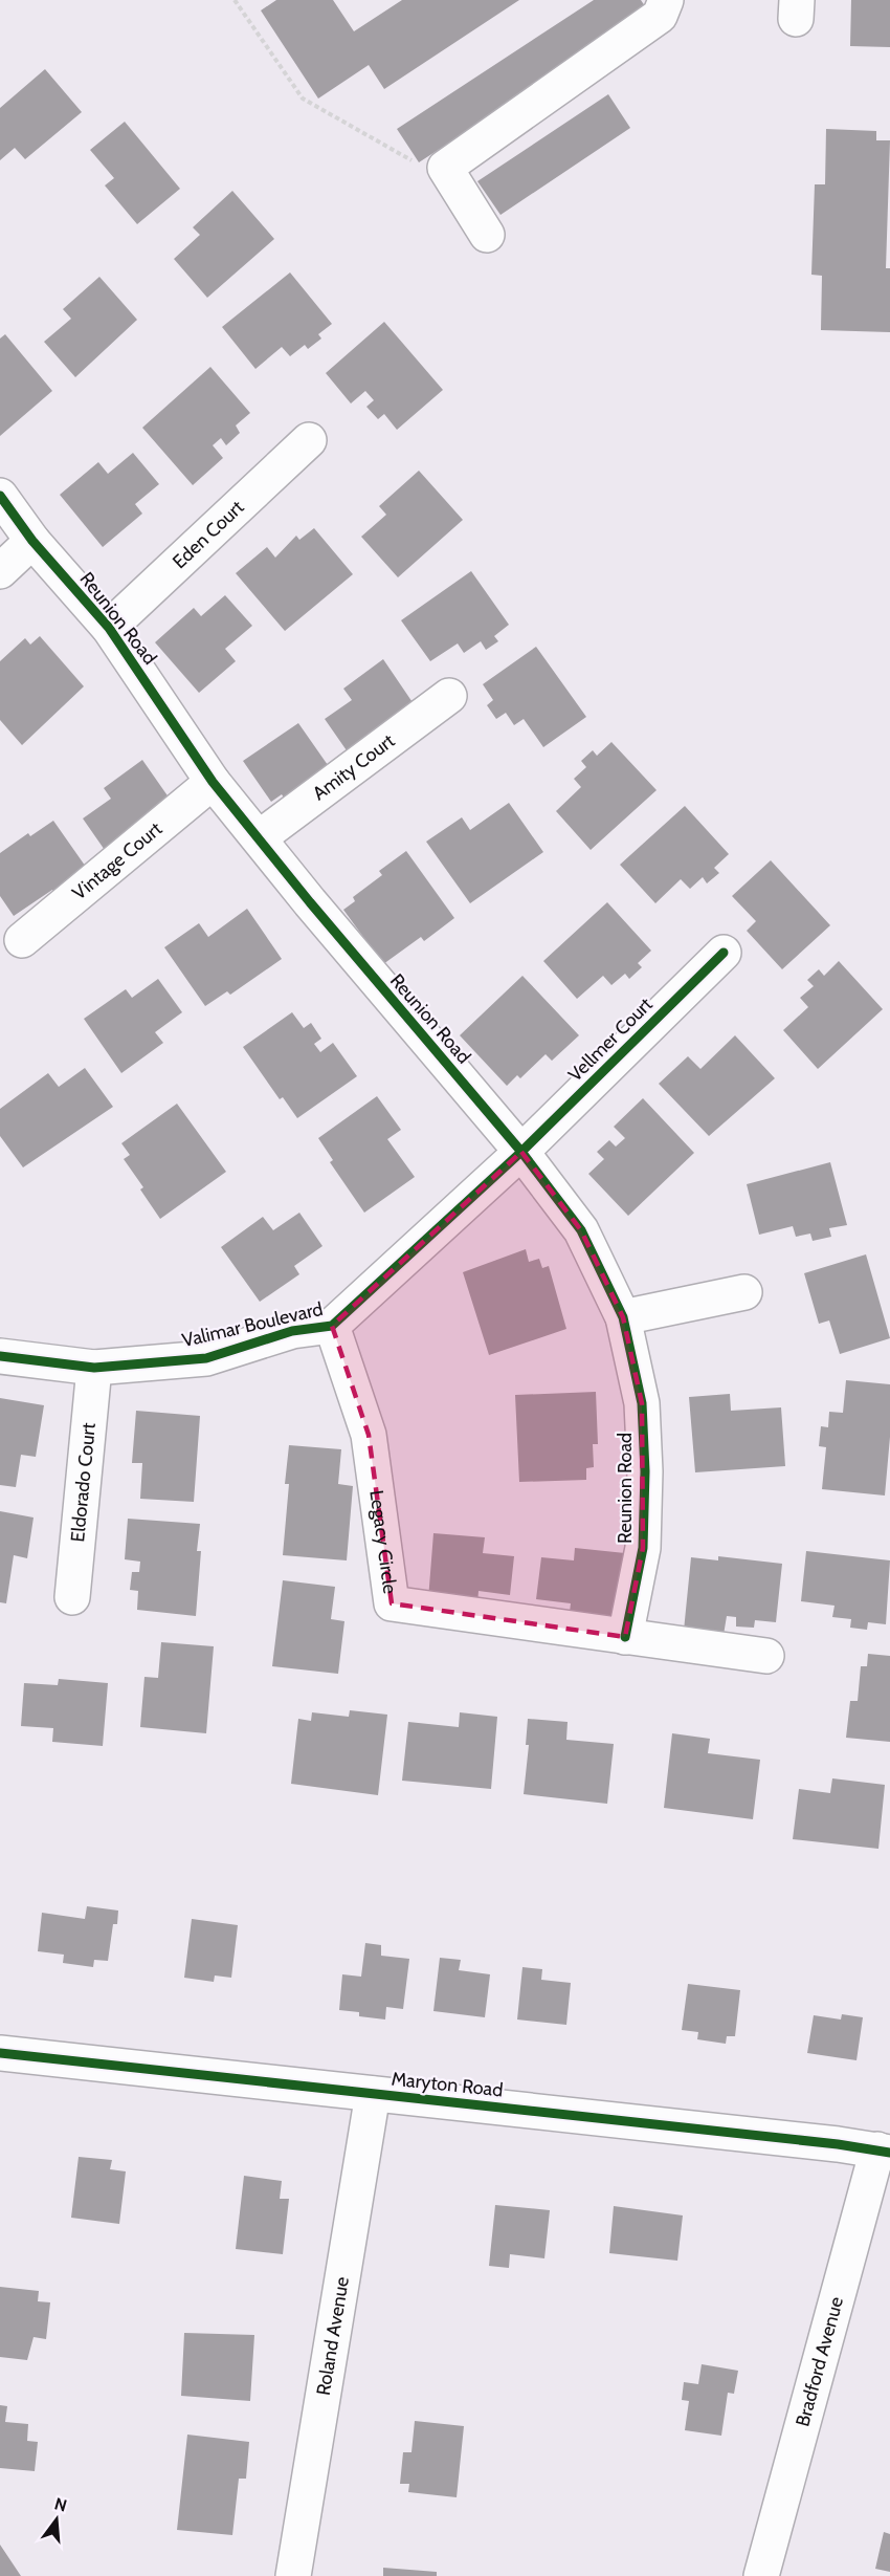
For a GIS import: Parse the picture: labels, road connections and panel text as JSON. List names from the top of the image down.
{
  "streets": {
    "street": [
      "Eden Court",
      "Reunion Road",
      "Amity Court",
      "Vintage Court",
      "Vellmer Court",
      "Valimar Boulevard",
      "Eldorado Court",
      "Legacy Circle",
      "Maryton Road",
      "Roland Avenue",
      "Bradford Avenue"
    ]
  },
  "crossings": [
    ["Eden Court", "Reunion Road"],
    ["Reunion Road", "Amity Court"],
    ["Reunion Road", "Vintage Court"],
    ["Reunion Road", "Vellmer Court"],
    ["Reunion Road", "Valimar Boulevard"],
    ["Reunion Road", "Legacy Circle"],
    ["Vellmer Court", "Valimar Boulevard"],
    ["Valimar Boulevard", "Eldorado Court"],
    ["Valimar Boulevard", "Legacy Circle"],
    ["Maryton Road", "Roland Avenue"],
    ["Maryton Road", "Bradford Avenue"]
  ],
  "north": "top"
}
